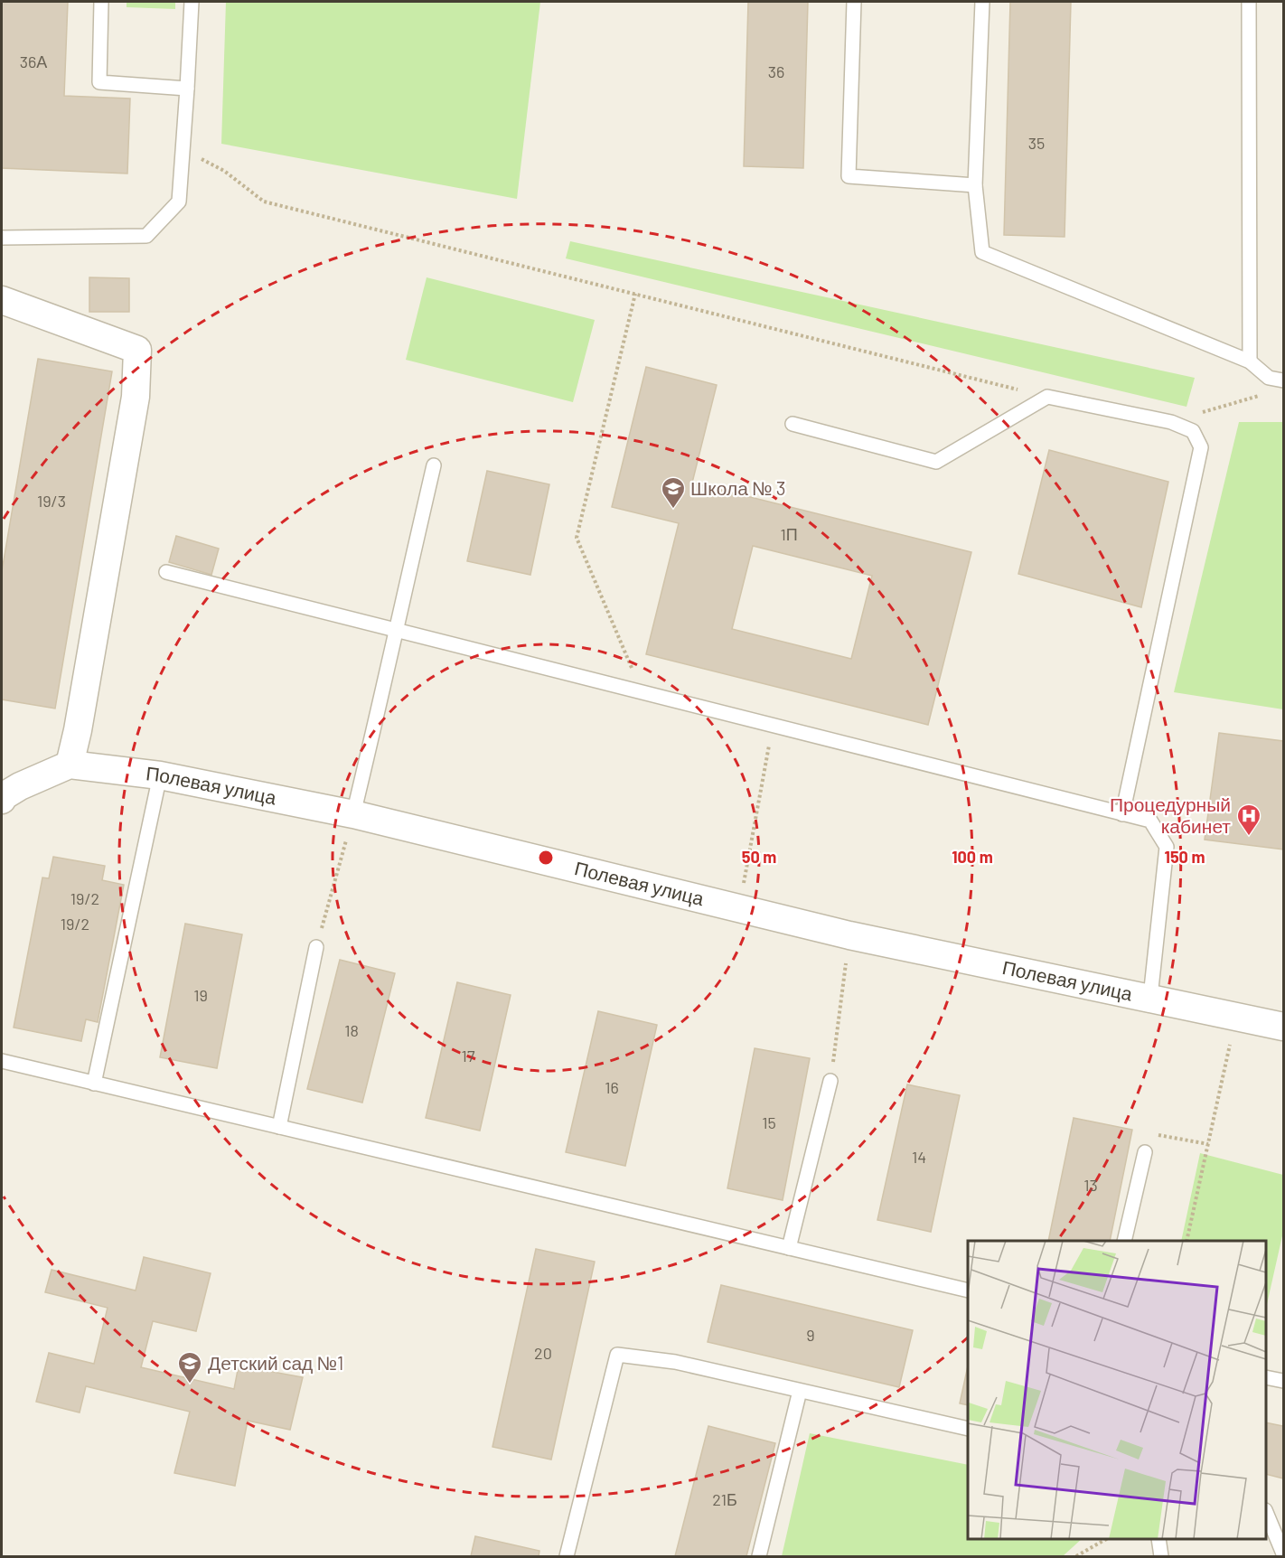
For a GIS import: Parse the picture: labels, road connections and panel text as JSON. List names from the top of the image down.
{
  "streets": {
    "street": ["Полевая улица"]
  },
  "places": {
    "school or university": ["Школа № 3", "Детский сад №1"],
    "hospital": ["Процедурный кабинет"]
  },
  "house_numbers": [
    "36А",
    "36",
    "35",
    "19/3",
    "1П",
    "19/2",
    "19/2",
    "19",
    "18",
    "17",
    "16",
    "15",
    "14",
    "13",
    "9",
    "20",
    "21Б"
  ],
  "rings": ["50 m", "100 m", "150 m"]
}
